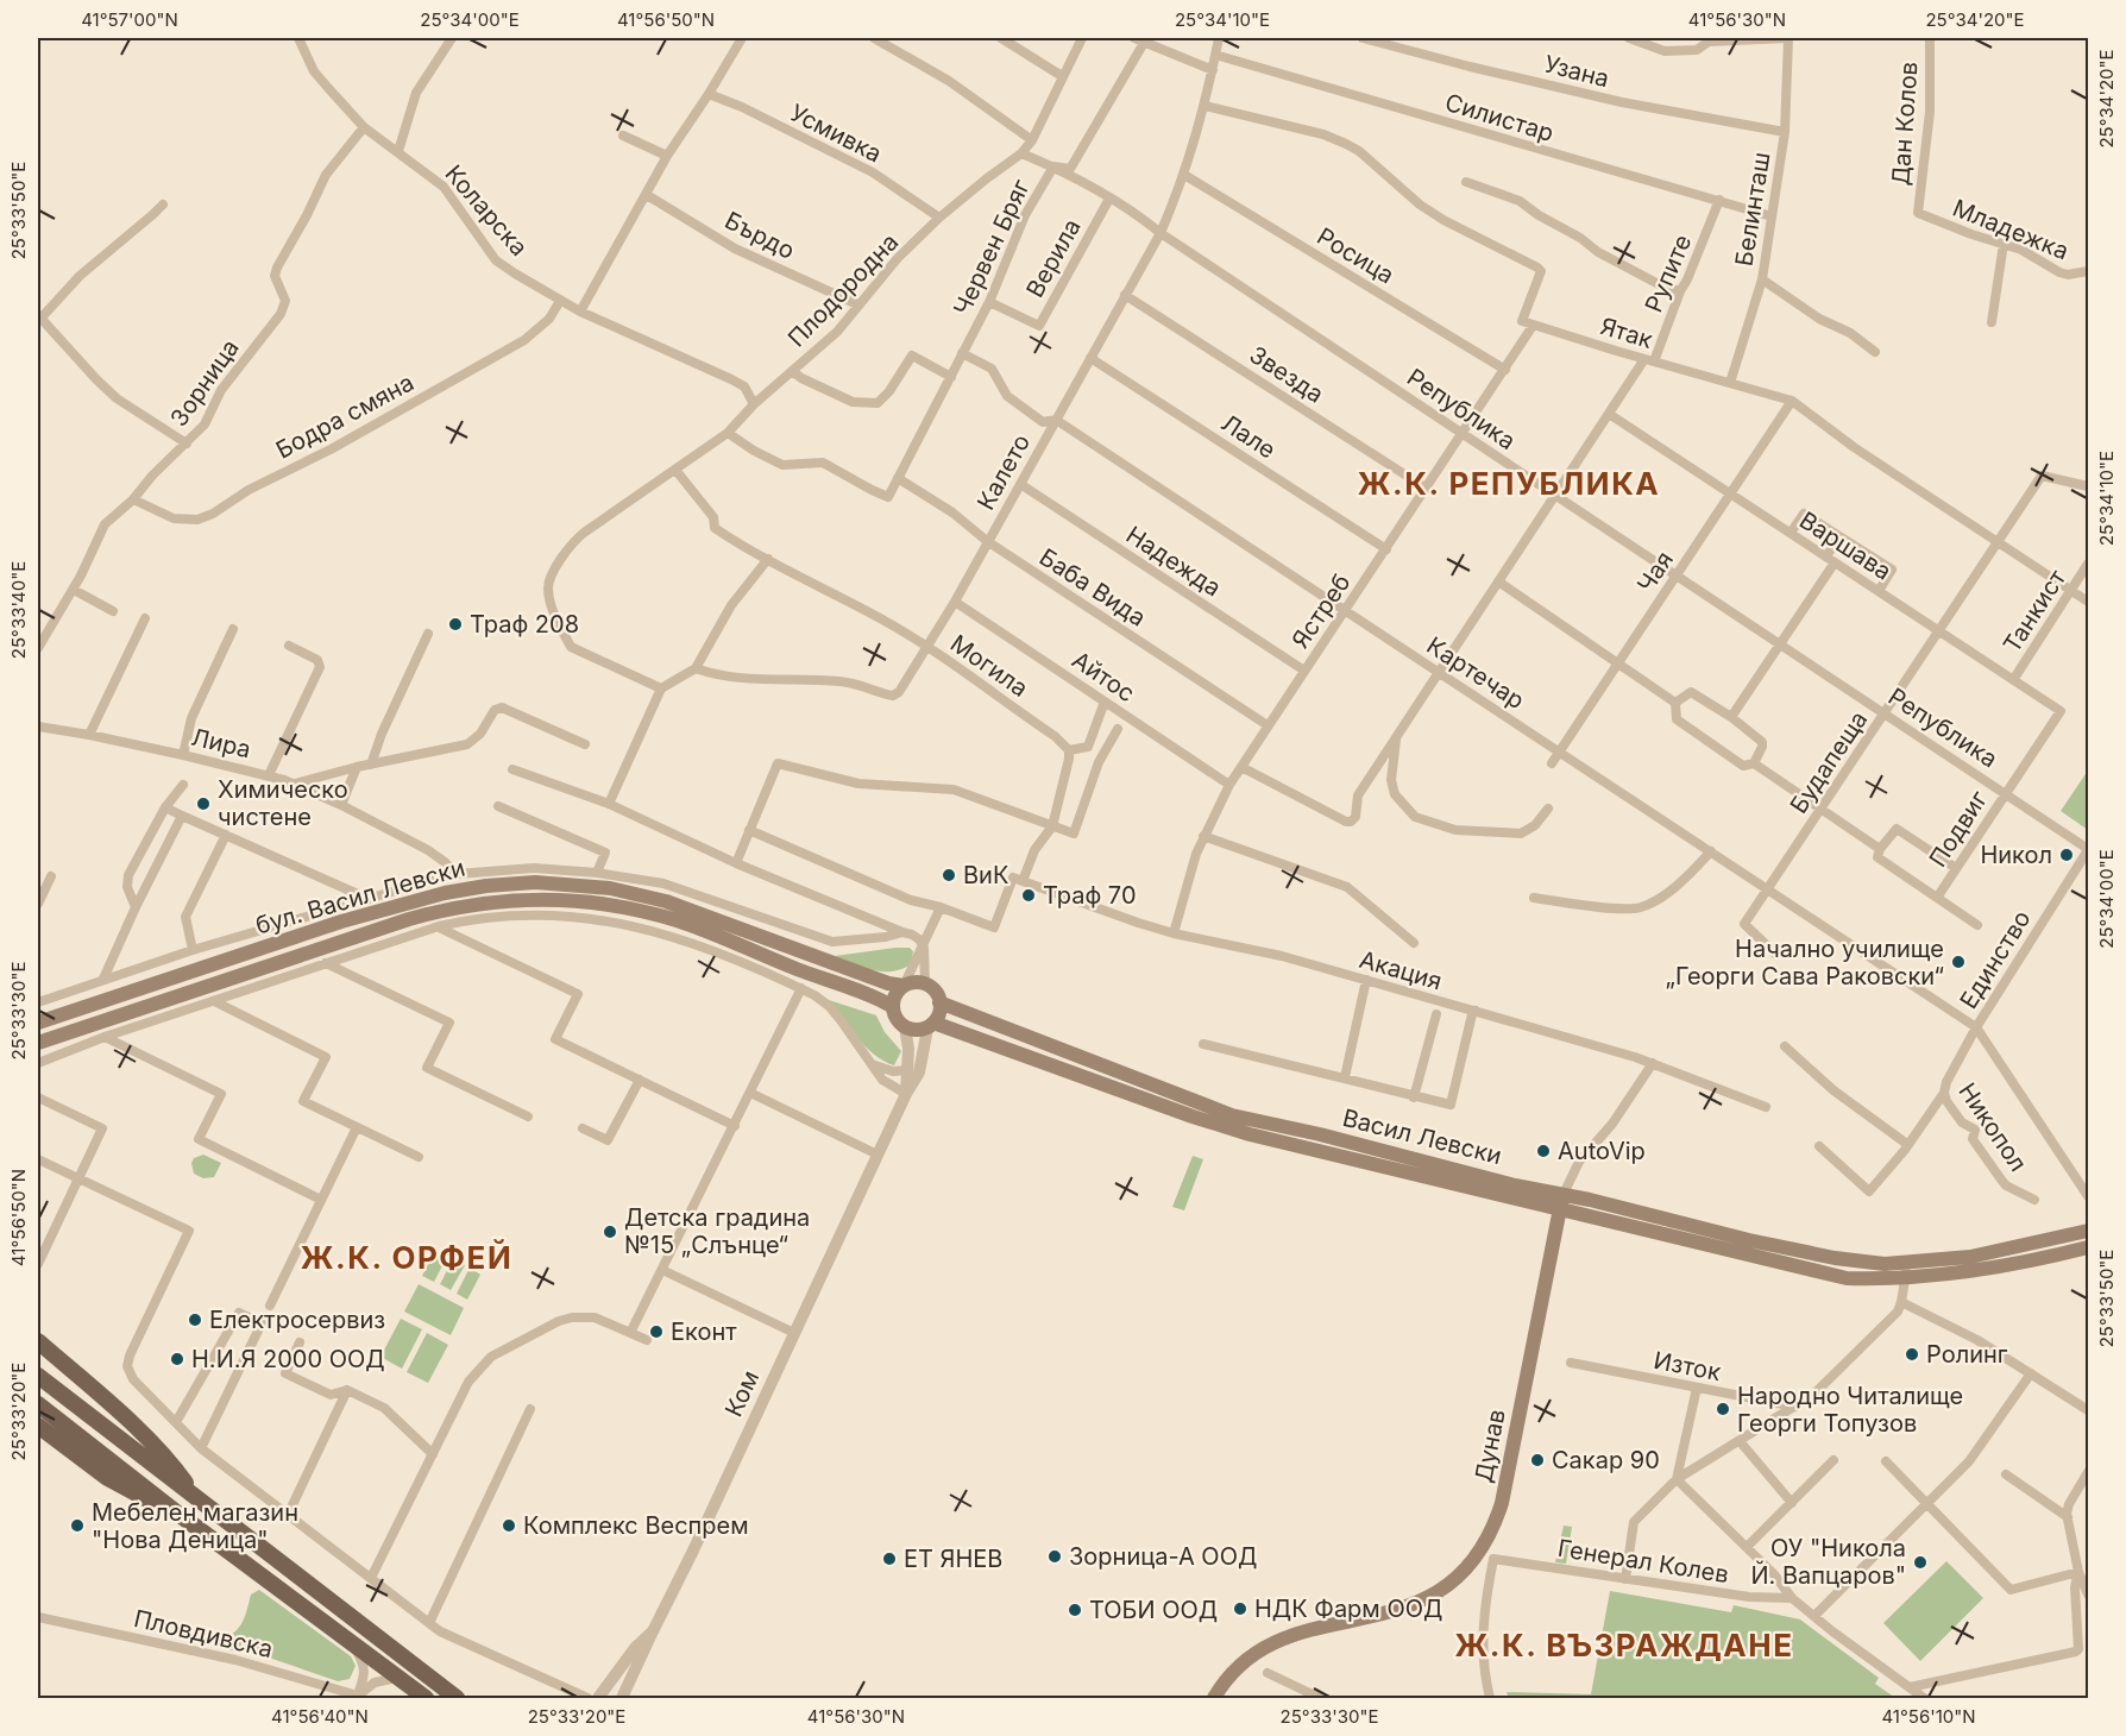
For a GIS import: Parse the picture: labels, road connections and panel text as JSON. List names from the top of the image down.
{
  "streets": {
    "main road": ["бул. Васил Левски", "Васил Левски", "Дунав"],
    "street": [
      "Узана",
      "Силистар",
      "Дан Колов",
      "Усмивка",
      "Белинташ",
      "Коларска",
      "Младежка",
      "Бърдо",
      "Червен Бряг",
      "Росица",
      "Верила",
      "Рупите",
      "Плодородна",
      "Ятак",
      "Звезда",
      "Зорница",
      "Република",
      "Бодра смяна",
      "Лале",
      "Калето",
      "Варшава",
      "Надежда",
      "Чая",
      "Баба Вида",
      "Ястреб",
      "Танкист",
      "Могила",
      "Картечар",
      "Айтос",
      "Лира",
      "Будапеща",
      "Подвиг",
      "Единство",
      "Акация",
      "Никопол",
      "Изток",
      "Ком",
      "Генерал Колев",
      "Пловдивска"
    ]
  },
  "crossings": [
    ["Узана", "Белинташ"],
    ["Силистар", "Белинташ"],
    ["Силистар", "Рупите"],
    ["Силистар", "Калето"],
    ["Дан Колов", "Младежка"],
    ["Усмивка", "Плодородна"],
    ["Белинташ", "Ятак"],
    ["Коларска", "Плодородна"],
    ["Коларска", "Зорница"],
    ["Коларска", "Бодра смяна"],
    ["Бърдо", "Плодородна"],
    ["Червен Бряг", "Верила"],
    ["Червен Бряг", "Република"],
    ["Червен Бряг", "Баба Вида"],
    ["Червен Бряг", "Картечар"],
    ["Росица", "Калето"],
    ["Росица", "Ястреб"],
    ["Верила", "Република"],
    ["Рупите", "Ятак"],
    ["Рупите", "Република"],
    ["Рупите", "Варшава"],
    ["Рупите", "Ястреб"],
    ["Рупите", "Картечар"],
    ["Плодородна", "Република"],
    ["Плодородна", "Могила"],
    ["Ятак", "Чая"],
    ["Ятак", "Ястреб"],
    ["Ятак", "Танкист"],
    ["Ятак", "Будапеща"],
    ["Звезда", "Калето"],
    ["Звезда", "Ястреб"],
    ["Зорница", "Бодра смяна"],
    ["Република", "Калето"],
    ["Република", "Чая"],
    ["Република", "Ястреб"],
    ["Република", "Будапеща"],
    ["Република", "Подвиг"],
    ["Република", "Единство"],
    ["Лале", "Калето"],
    ["Лале", "Ястреб"],
    ["Калето", "Надежда"],
    ["Калето", "Баба Вида"],
    ["Калето", "Могила"],
    ["Калето", "Картечар"],
    ["Калето", "Айтос"],
    ["Варшава", "Чая"],
    ["Варшава", "Танкист"],
    ["Варшава", "Будапеща"],
    ["Варшава", "Подвиг"],
    ["Надежда", "Ястреб"],
    ["Чая", "Картечар"],
    ["Баба Вида", "Ястреб"],
    ["Ястреб", "Картечар"],
    ["Ястреб", "Айтос"],
    ["Ястреб", "Акация"],
    ["Картечар", "Будапеща"],
    ["Картечар", "Единство"],
    ["Картечар", "Никопол"],
    ["бул. Васил Левски", "Васил Левски"],
    ["бул. Васил Левски", "Ком"],
    ["Единство", "Никопол"],
    ["Акация", "Дунав"],
    ["Васил Левски", "Ком"],
    ["Васил Левски", "Дунав"]
  ],
  "districts": ["Ж.К. РЕПУБЛИКА", "Ж.К. ОРФЕЙ", "Ж.К. ВЪЗРАЖДАНЕ"],
  "places": [
    "Траф 208",
    "Химическо чистене",
    "Никол",
    "ВиК",
    "Траф 70",
    "Начално училище „Георги Сава Раковски“",
    "AutoVip",
    "Детска градина №15 „Слънце“",
    "Електросервиз",
    "Еконт",
    "Ролинг",
    "Н.И.Я 2000 ООД",
    "Народно Читалище Георги Топузов",
    "Сакар 90",
    "Мебелен магазин \"Нова Деница\"",
    "Комплекс Веспрем",
    "Зорница-А ООД",
    "ЕТ ЯНЕВ",
    "ОУ \"Никола Й. Вапцаров\"",
    "НДК Фарм ООД",
    "ТОБИ ООД"
  ],
  "coordinates": [
    "41°57'00\"N",
    "25°34'00\"E",
    "41°56'50\"N",
    "25°34'10\"E",
    "41°56'30\"N",
    "25°34'20\"E",
    "25°33'50\"E",
    "25°33'40\"E",
    "25°33'30\"E",
    "25°33'20\"E",
    "41°56'40\"N",
    "41°56'10\"N"
  ]
}
